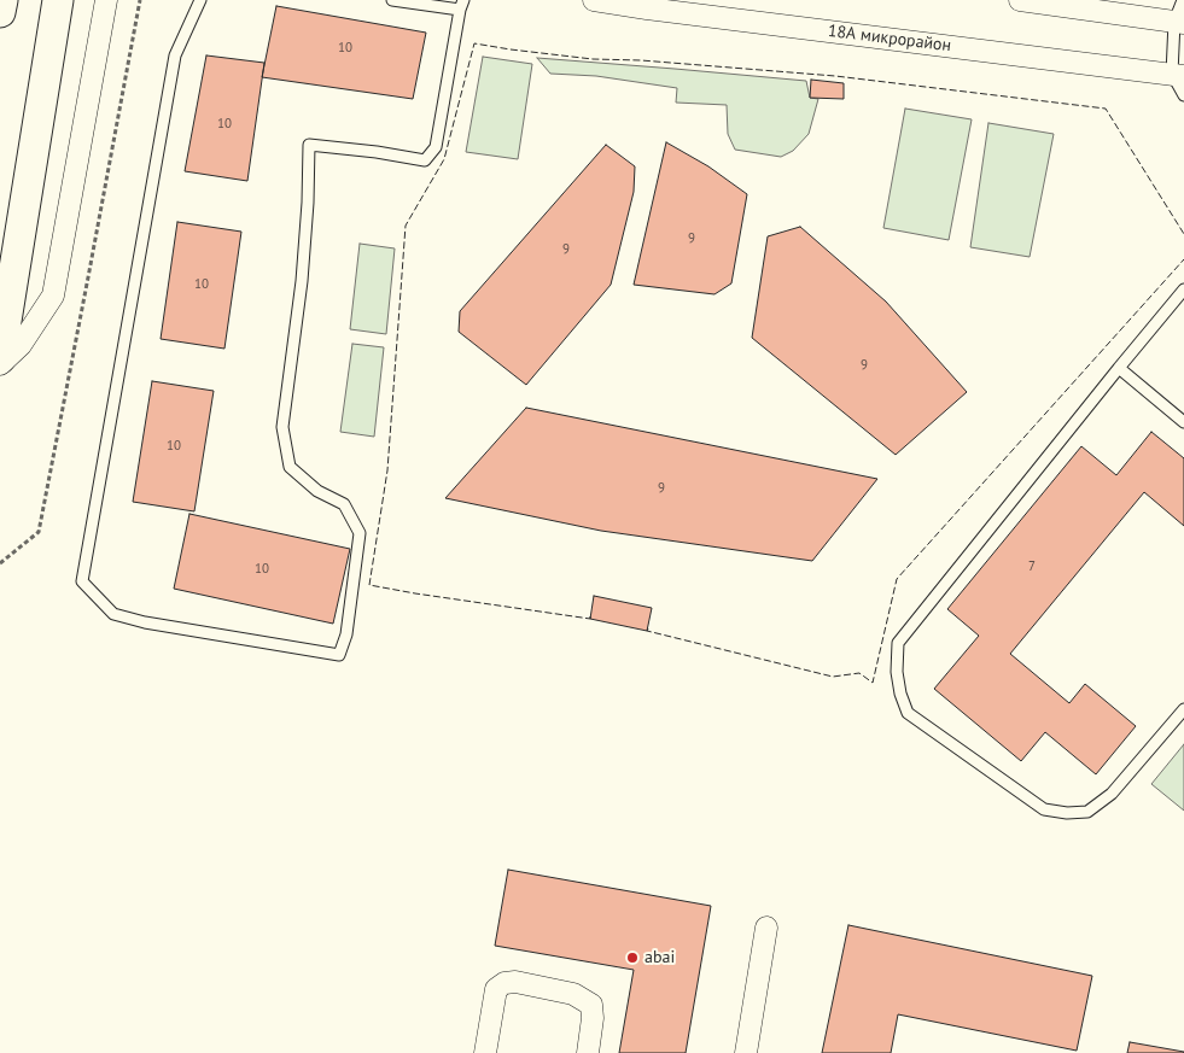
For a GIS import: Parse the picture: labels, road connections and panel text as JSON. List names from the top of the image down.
{
  "streets": {
    "street": ["18А микрорайон"]
  },
  "places": ["abai"],
  "house_numbers": [
    "10",
    "10",
    "9",
    "9",
    "10",
    "9",
    "10",
    "9",
    "7",
    "10"
  ]
}
